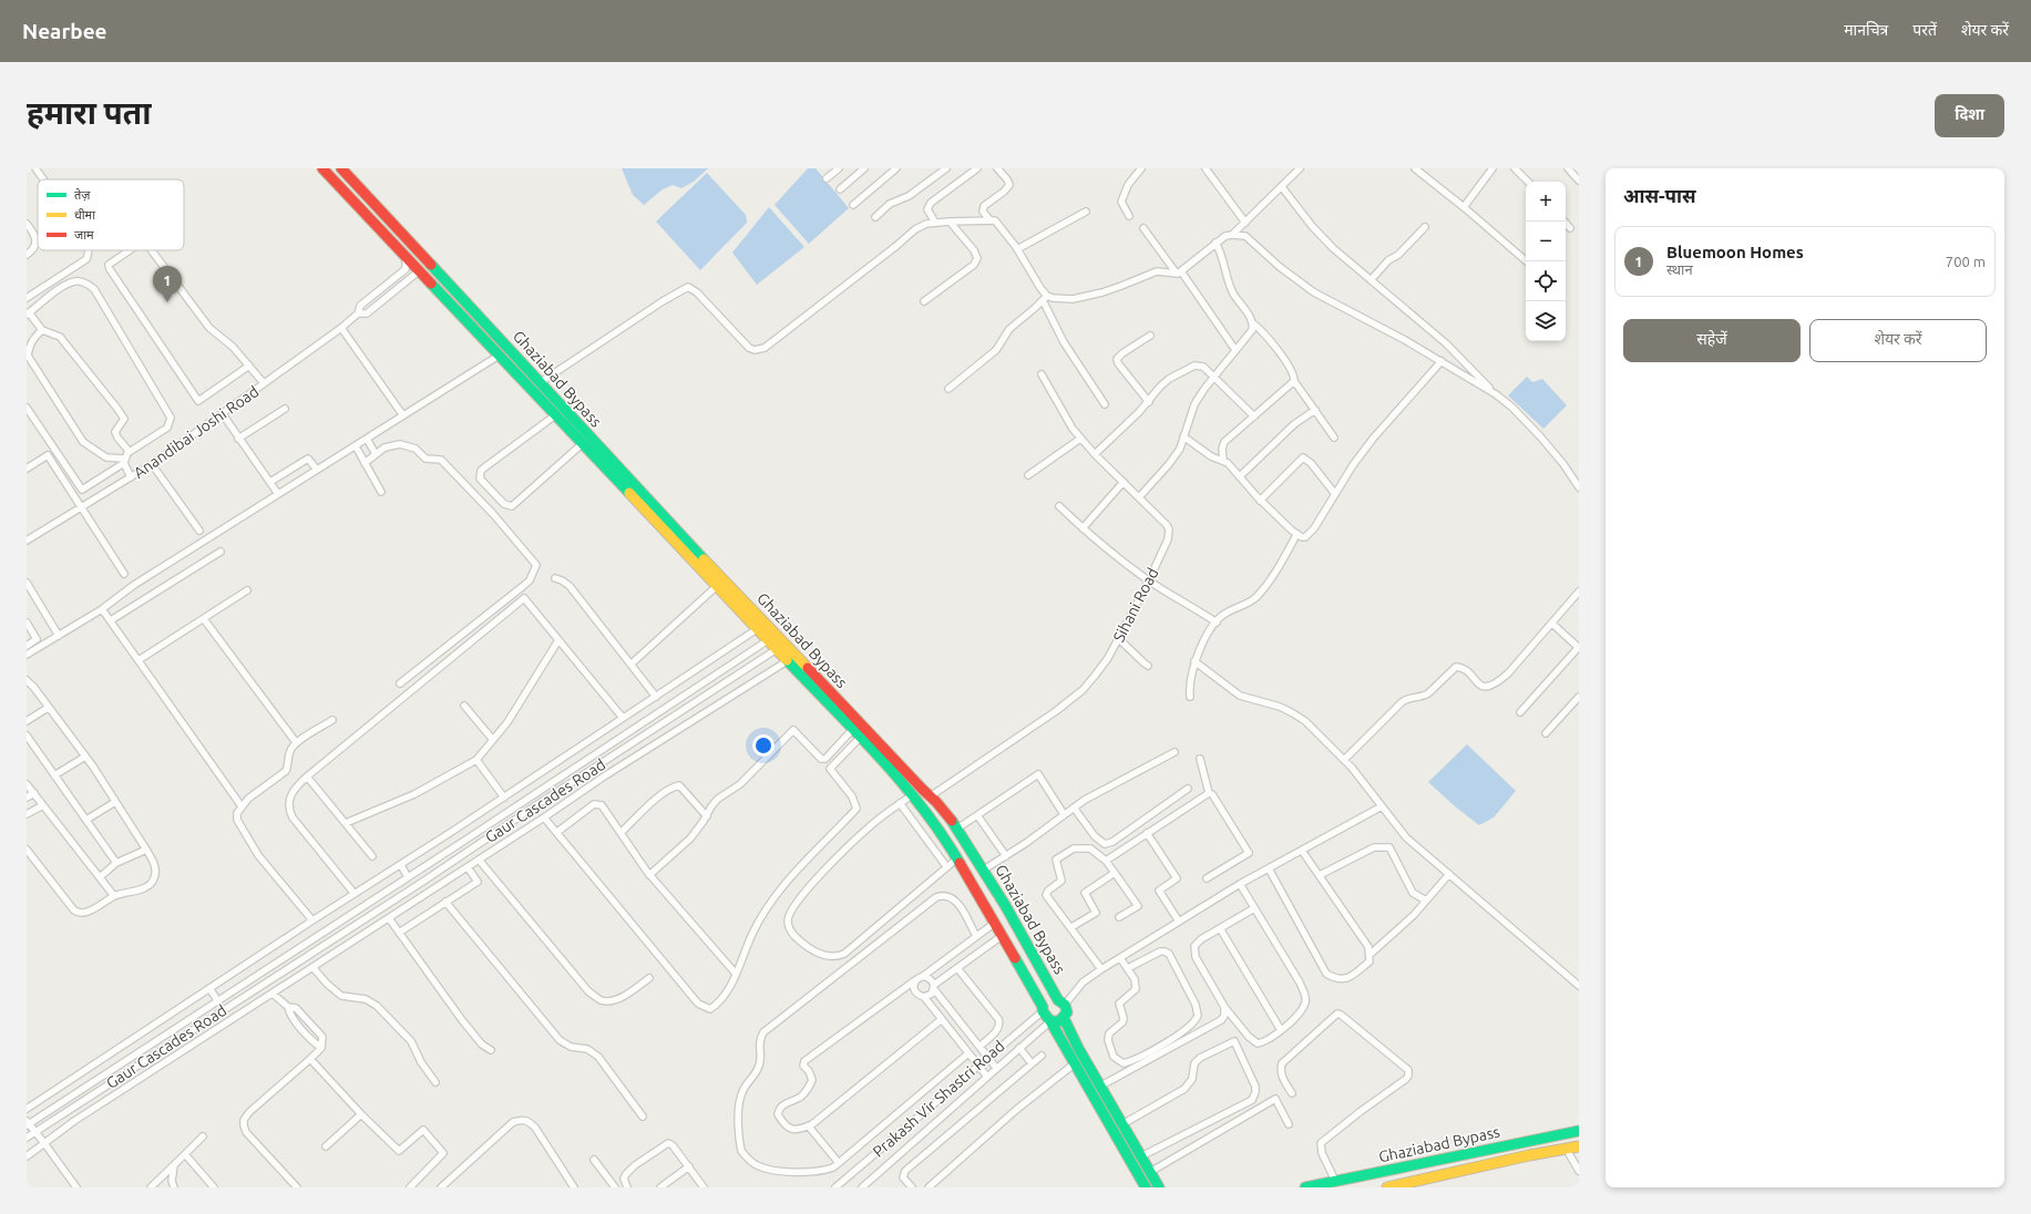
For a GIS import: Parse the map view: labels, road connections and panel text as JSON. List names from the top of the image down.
{
  "streets": {
    "highway": ["Ghaziabad Bypass"],
    "street": [
      "Anandibai Joshi Road",
      "Sihani Road",
      "Gaur Cascades Road",
      "Prakash Vir Shastri Road"
    ]
  },
  "crossings": [
    ["Ghaziabad Bypass", "Anandibai Joshi Road"],
    ["Ghaziabad Bypass", "Sihani Road"],
    ["Ghaziabad Bypass", "Gaur Cascades Road"],
    ["Ghaziabad Bypass", "Prakash Vir Shastri Road"]
  ],
  "legend": ["तेज़", "धीमा", "जाम"],
  "page": {
    "header": "Nearbee",
    "nav": ["मानचित्र", "परतें", "शेयर करें"],
    "buttons": [
      "दिशा",
      ["सहेजें", "शेयर करें"]
    ],
    "title": "हमारा पता",
    "heading": "आस-पास",
    "map_buttons": ["+", "−"],
    "list": [
      {
        "mark": "1",
        "name": "Bluemoon Homes",
        "note": "स्थान",
        "value": "700 m"
      }
    ],
    "pins": "1"
  }
}
